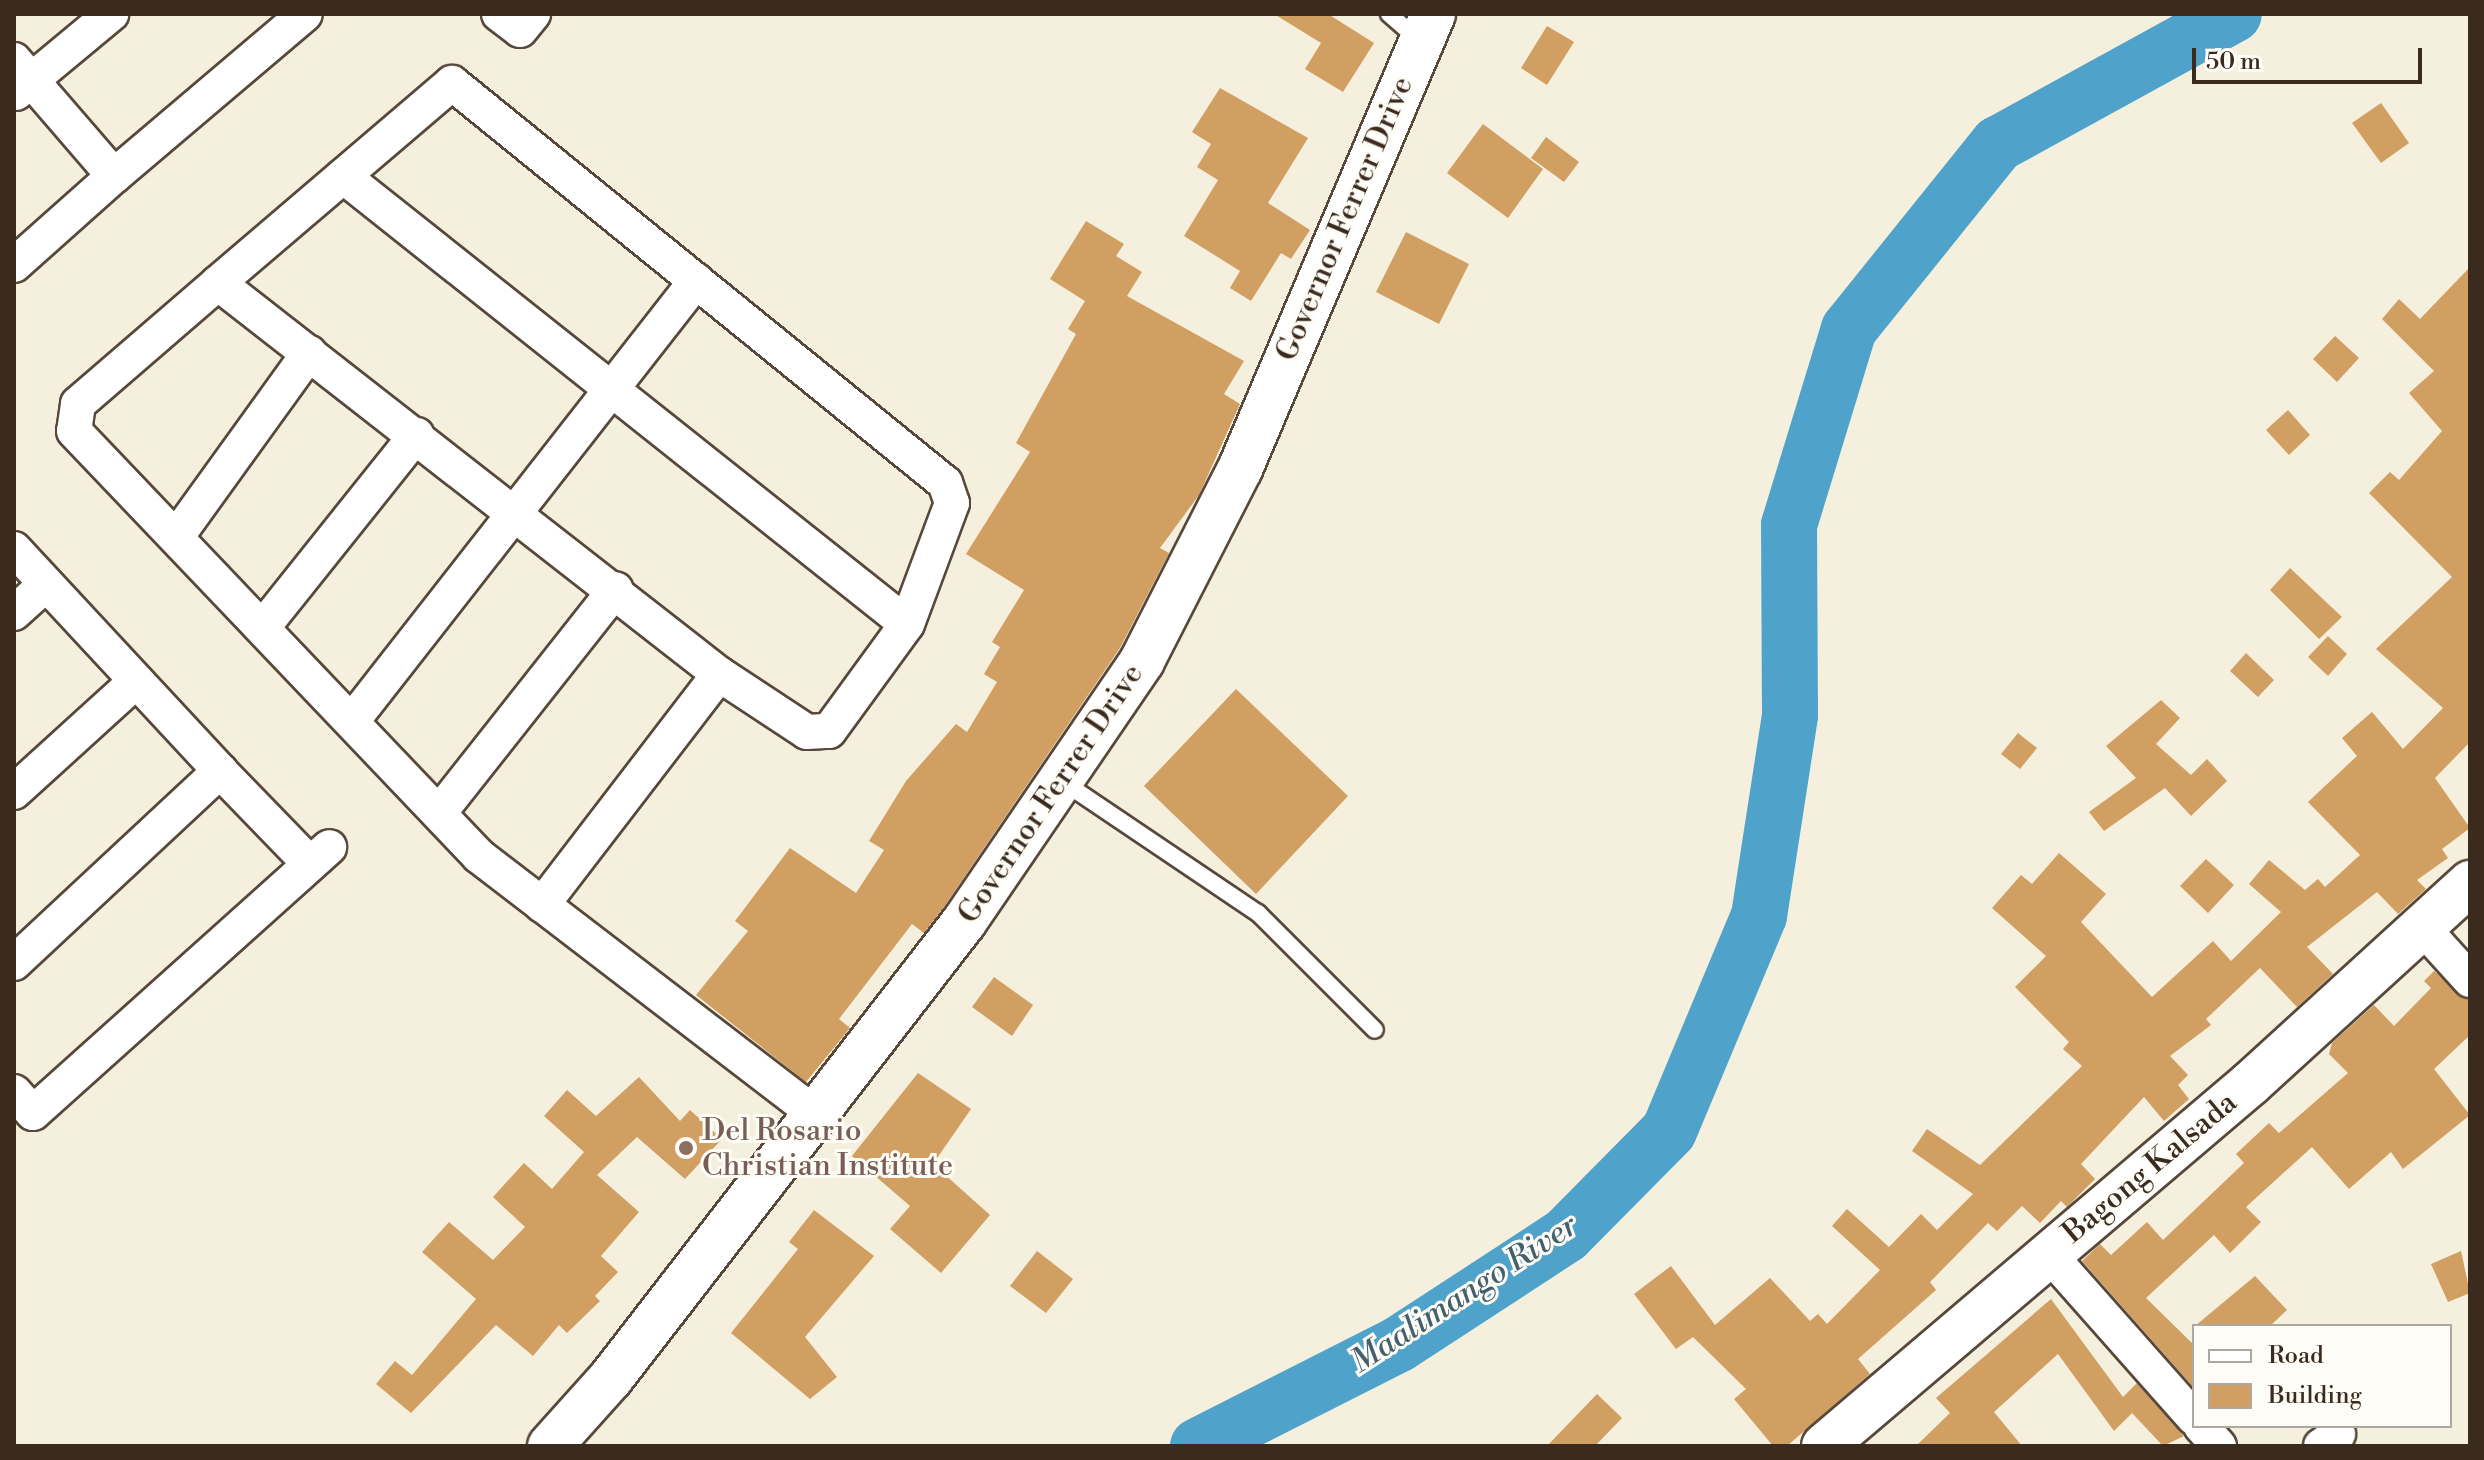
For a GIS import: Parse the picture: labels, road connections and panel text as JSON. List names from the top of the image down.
{
  "streets": {
    "main road": ["Governor Ferrer Drive", "Bagong Kalsada"]
  },
  "water": ["Maalimango River"],
  "places": ["Del Rosario Christian Institute"],
  "legend": ["Road", "Building"],
  "scale_bar": "50 m"
}
